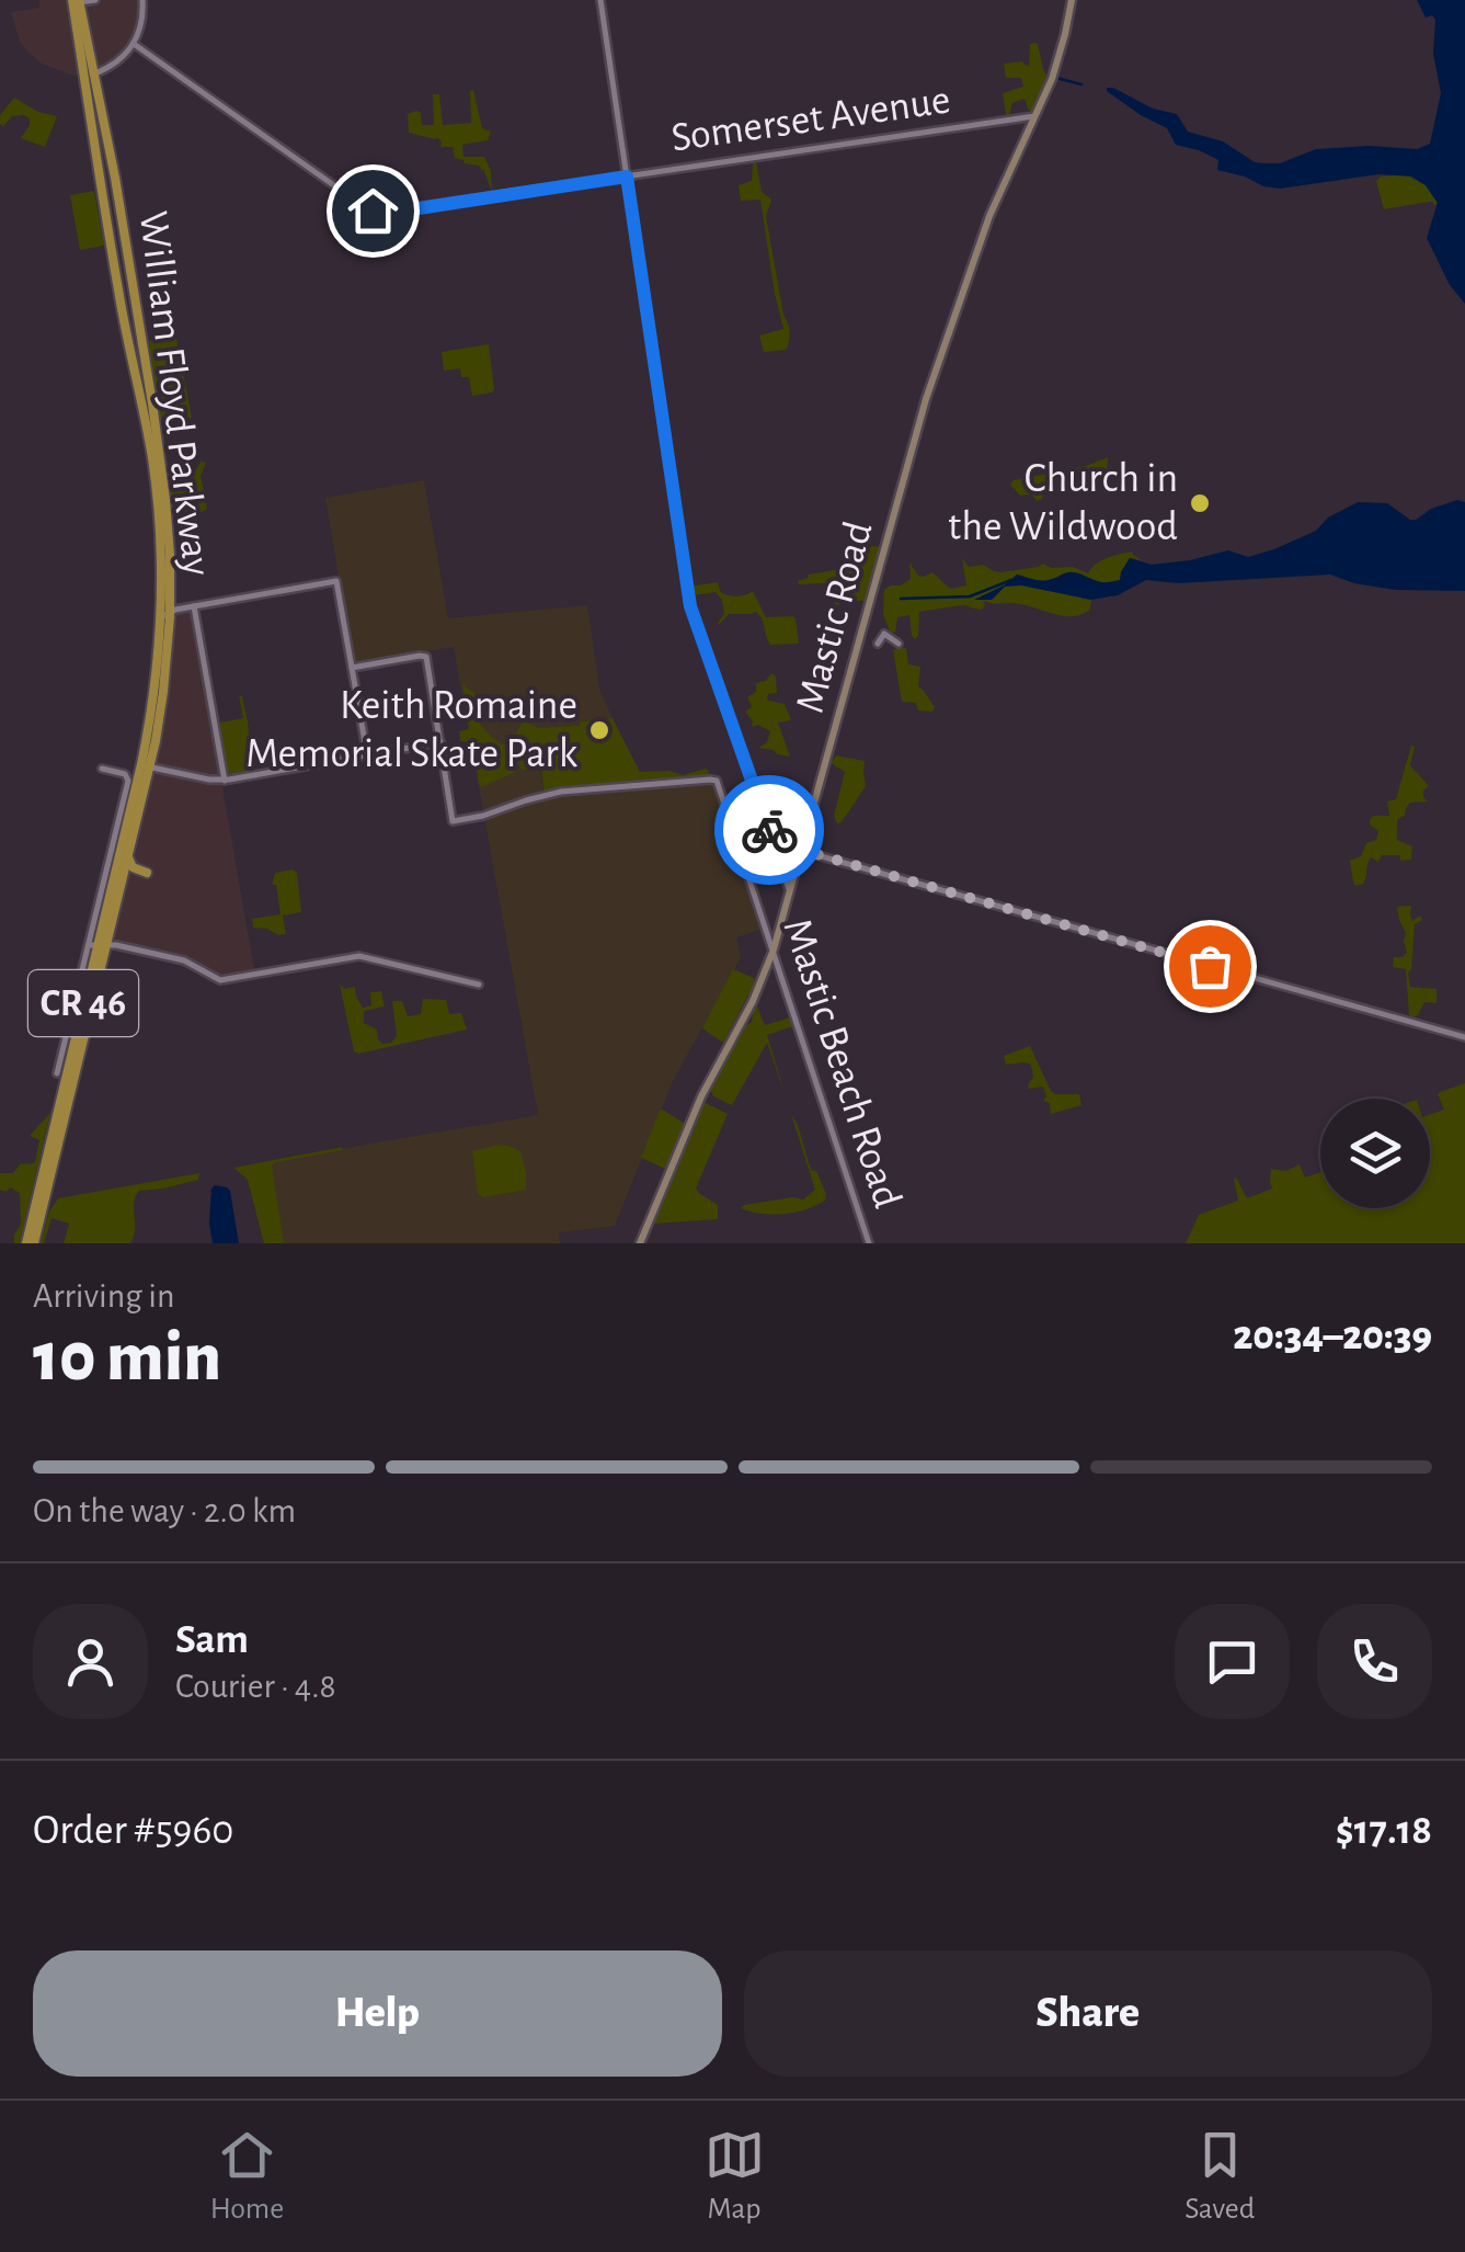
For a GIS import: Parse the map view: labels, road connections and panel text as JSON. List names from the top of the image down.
{
  "streets": {
    "highway": ["William Floyd Parkway", "CR 46"],
    "main road": ["Mastic Road"],
    "street": ["Somerset Avenue", "Mastic Beach Road"]
  },
  "crossings": [
    ["Somerset Avenue", "Mastic Road"],
    ["Mastic Road", "Mastic Beach Road"]
  ],
  "places": ["Church in the Wildwood", "Keith Romaine Memorial Skate Park"],
  "page": {
    "heading": ["10 min", "Arriving in", "20:34–20:39"],
    "panel": [
      "Sam",
      "Courier · 4.8",
      "Order #5960",
      "$17.18"
    ],
    "bar": "On the way · 2.0 km",
    "buttons": ["Help", "Share"],
    "tabs": ["Home", "Map", "Saved"]
  }
}
